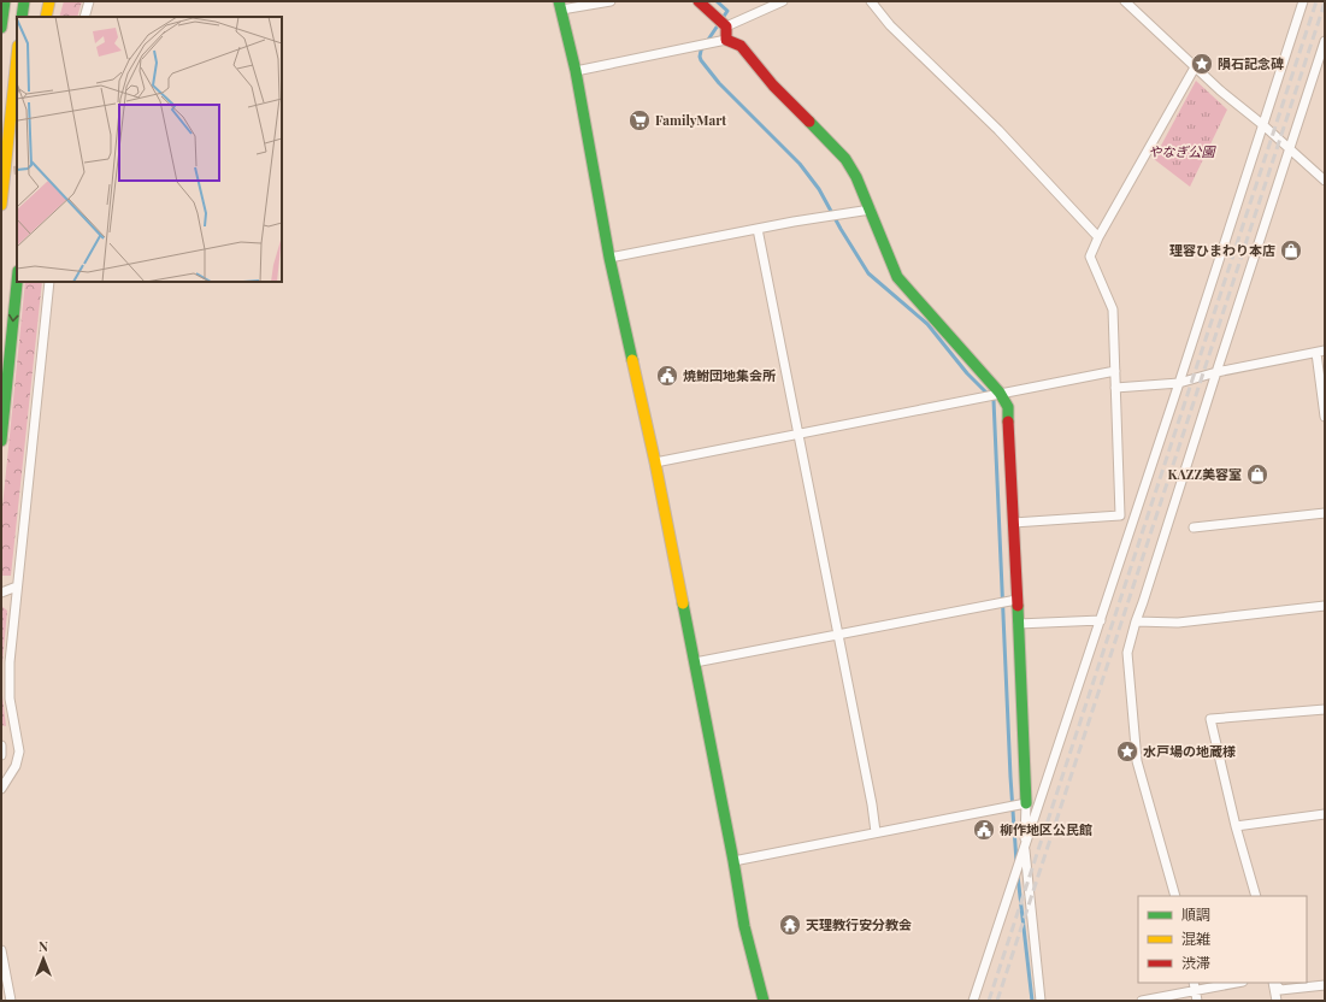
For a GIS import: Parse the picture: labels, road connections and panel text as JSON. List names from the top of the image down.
{
  "parks": ["やなぎ公園"],
  "places": {
    "place": ["隕石記念碑", "水戸場の地蔵様"],
    "supermarket": ["FamilyMart"],
    "shop": ["理容ひまわり本店", "KAZZ美容室"],
    "public building": ["焼鮒団地集会所", "柳作地区公民館"],
    "temple": ["天理教行安分教会"]
  },
  "legend": ["順調", "混雑", "渋滞"],
  "north": "top"
}
